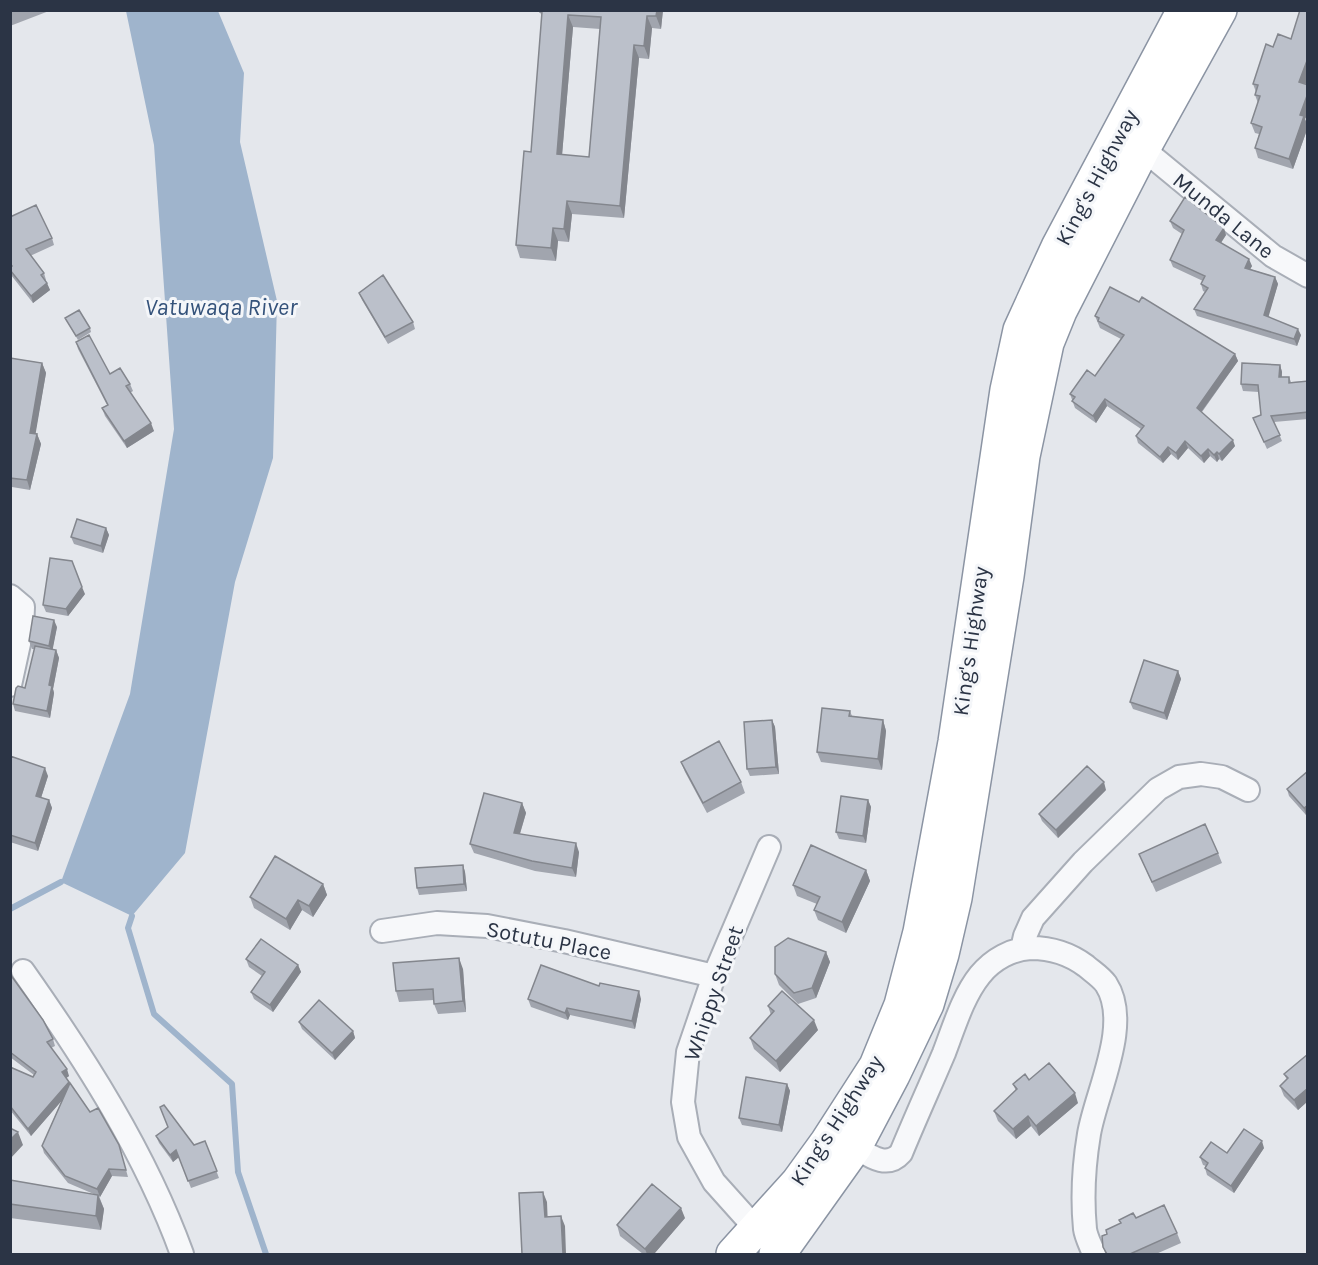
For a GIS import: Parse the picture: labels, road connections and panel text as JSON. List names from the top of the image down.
{
  "streets": {
    "highway": ["King's Highway"],
    "street": ["Munda Lane", "Sotutu Place", "Whippy Street"]
  },
  "crossings": [
    ["King's Highway", "Munda Lane"],
    ["King's Highway", "Whippy Street"],
    ["Sotutu Place", "Whippy Street"]
  ],
  "water": ["Vatuwaqa River"]
}
